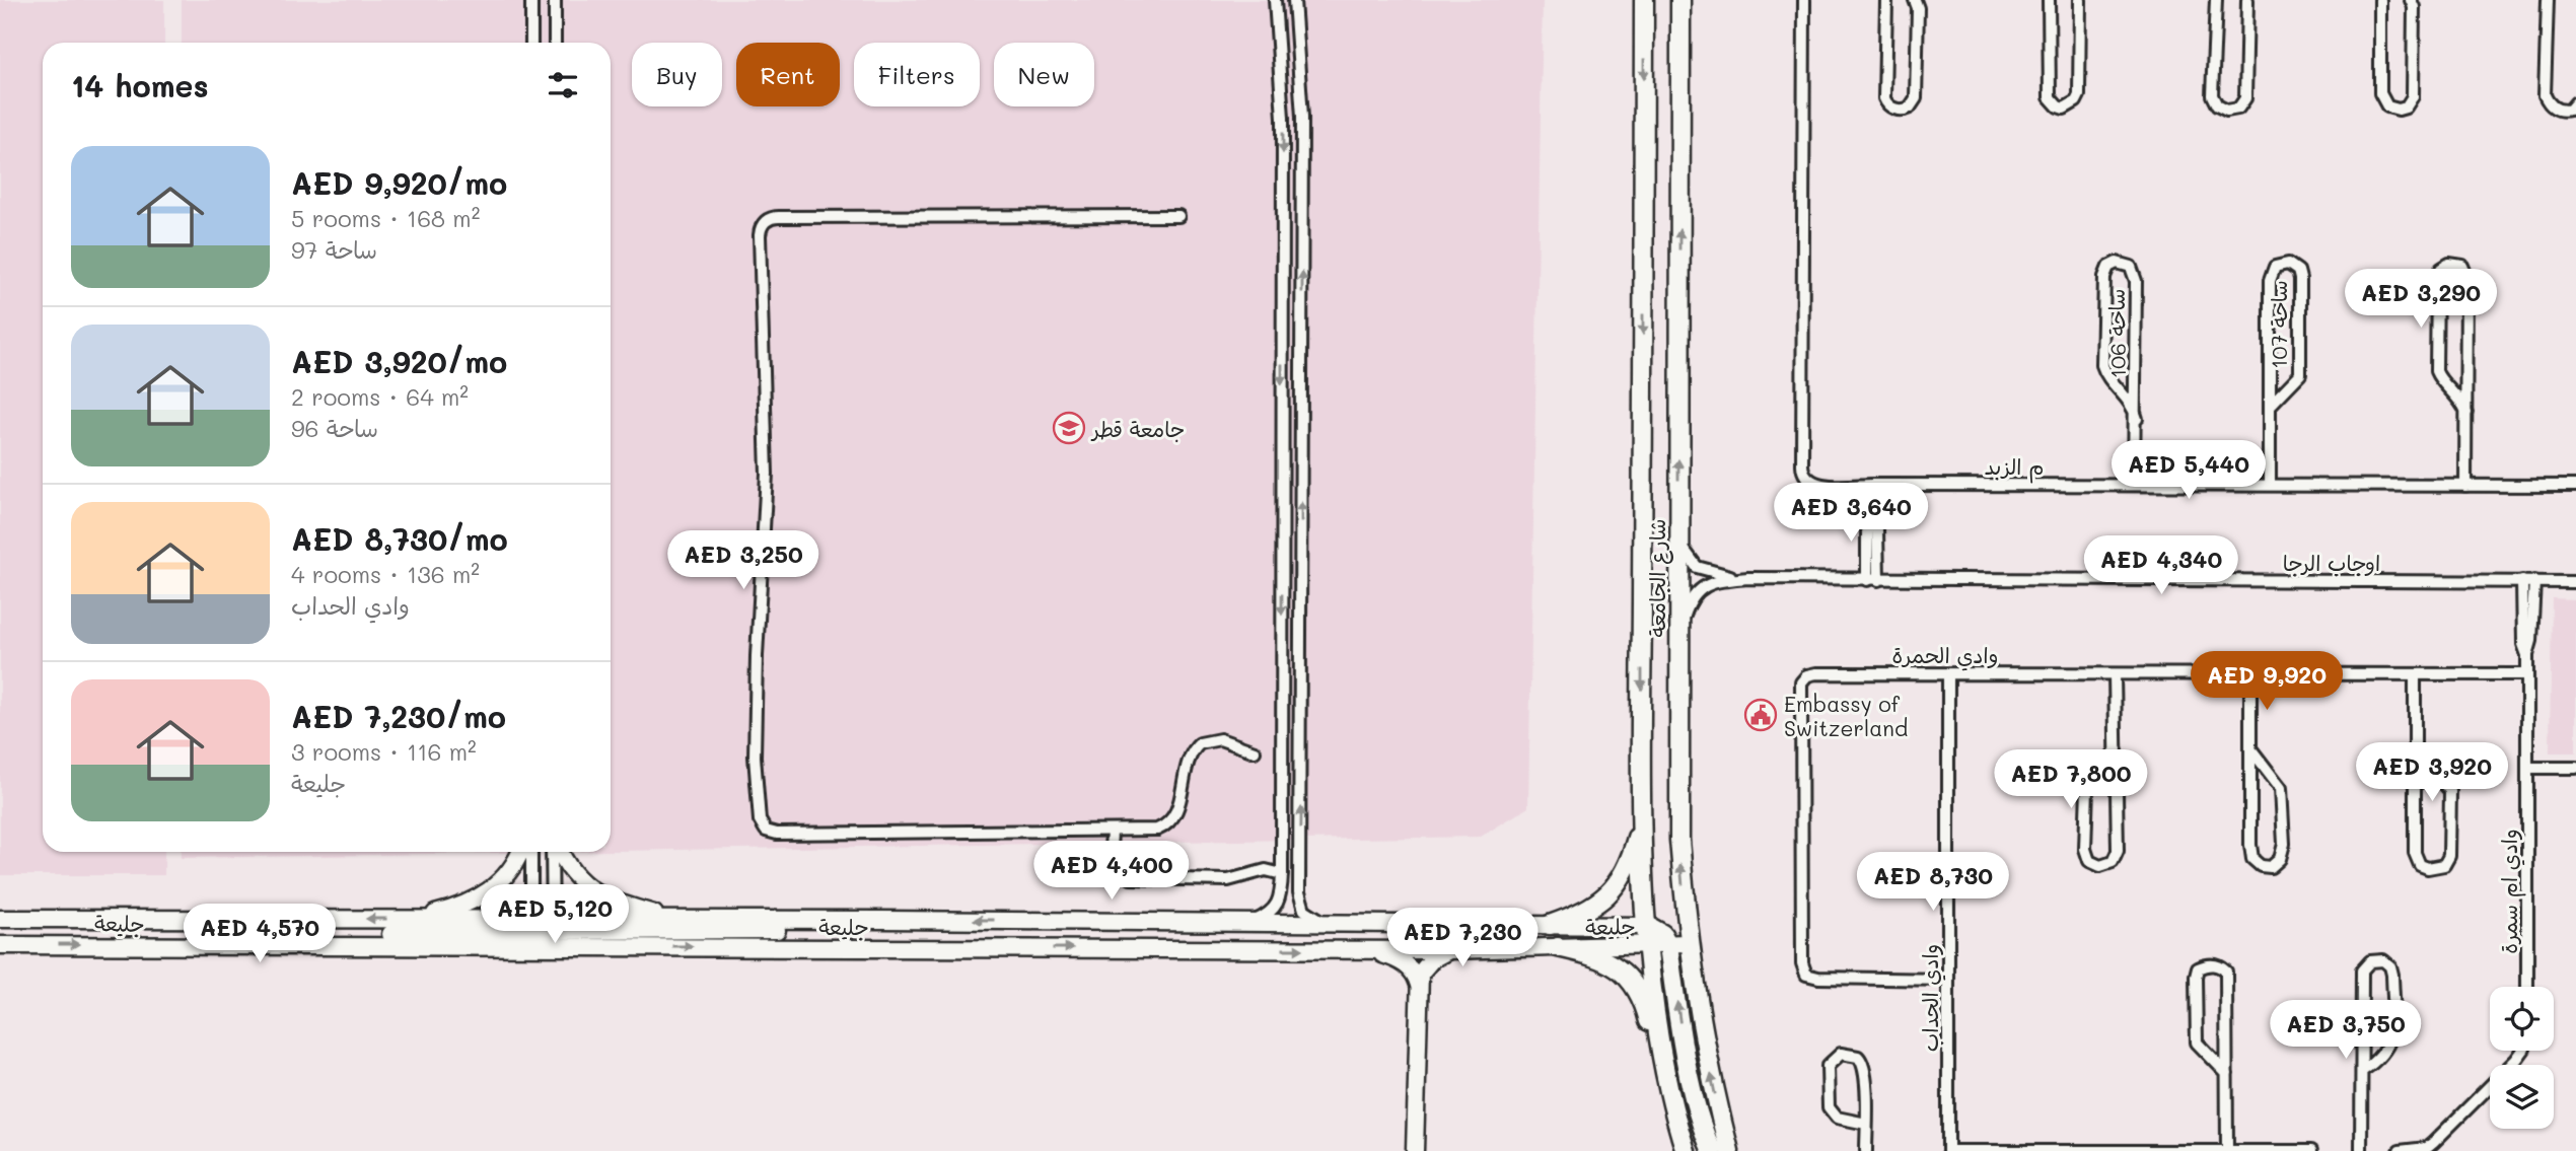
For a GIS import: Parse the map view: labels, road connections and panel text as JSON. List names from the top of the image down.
{
  "streets": {
    "main road": ["شارع الجامعة", "جليعة"],
    "street": [
      "ساحة 107",
      "ساحة 106",
      "م الزبد",
      "اوجاب الرجا",
      "وادي الحمرة",
      "وادي ام سمرة",
      "وادي الحداب"
    ]
  },
  "crossings": [
    ["ساحة 107", "م الزبد"],
    ["ساحة 106", "م الزبد"],
    ["اوجاب الرجا", "شارع الجامعة"],
    ["اوجاب الرجا", "وادي ام سمرة"],
    ["شارع الجامعة", "جليعة"],
    ["وادي الحمرة", "وادي ام سمرة"],
    ["وادي الحمرة", "وادي الحداب"]
  ],
  "places": {
    "school or university": ["جامعة قطر"],
    "public building": ["Embassy of Switzerland"]
  },
  "page": {
    "chip": [
      "Buy",
      "Rent",
      "Filters",
      "New"
    ],
    "heading": "14 homes",
    "list": [
      {
        "name": "AED 9,920/mo",
        "note": "5 rooms · 168 m² · ساحة 97"
      },
      {
        "name": "AED 3,920/mo",
        "note": "2 rooms · 64 m² · ساحة 96"
      },
      {
        "name": "AED 8,730/mo",
        "note": "4 rooms · 136 m² · وادي الحداب"
      },
      {
        "name": "AED 7,230/mo",
        "note": "3 rooms · 116 m² · جليعة"
      }
    ],
    "price": [
      "AED 3,290",
      "AED 5,440",
      "AED 3,640",
      "AED 3,250",
      "AED 4,340",
      "AED 9,920",
      "AED 3,920",
      "AED 7,800",
      "AED 4,400",
      "AED 8,730",
      "AED 5,120",
      "AED 4,570",
      "AED 7,230",
      "AED 3,750"
    ]
  }
}
